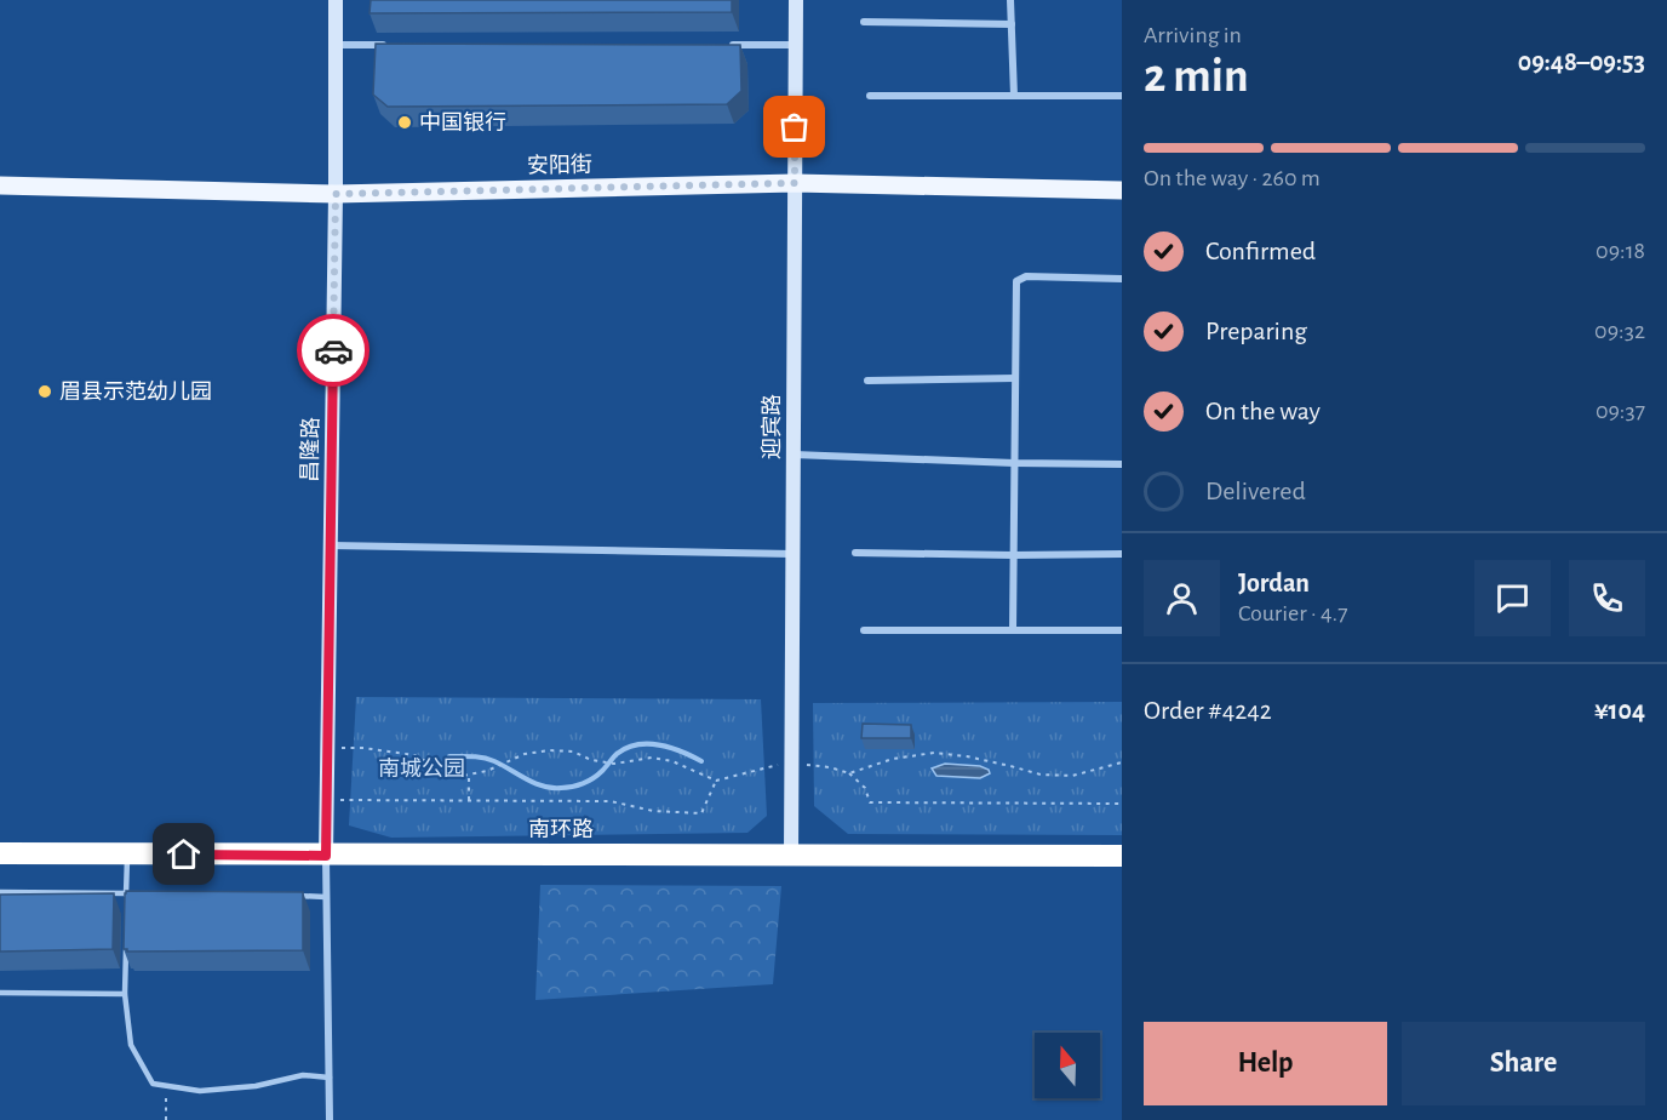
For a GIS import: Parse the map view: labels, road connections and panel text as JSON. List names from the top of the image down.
{
  "streets": {
    "highway": ["南环路"],
    "main road": ["安阳街"],
    "street": ["迎宾路", "昌隆路"]
  },
  "crossings": [
    ["安阳街", "迎宾路"],
    ["安阳街", "昌隆路"],
    ["迎宾路", "南环路"],
    ["昌隆路", "南环路"]
  ],
  "parks": ["南城公园"],
  "places": ["中国银行", "眉县示范幼儿园"],
  "north": "top",
  "page": {
    "heading": ["2 min", "Arriving in", "09:48–09:53"],
    "panel": [
      "Jordan",
      "Courier · 4.7",
      "Order #4242",
      "¥104"
    ],
    "bar": "On the way · 260 m",
    "list": [
      ["Confirmed", "09:18"],
      ["Preparing", "09:32"],
      ["On the way", "09:37"],
      "Delivered"
    ],
    "buttons": ["Help", "Share"]
  }
}
